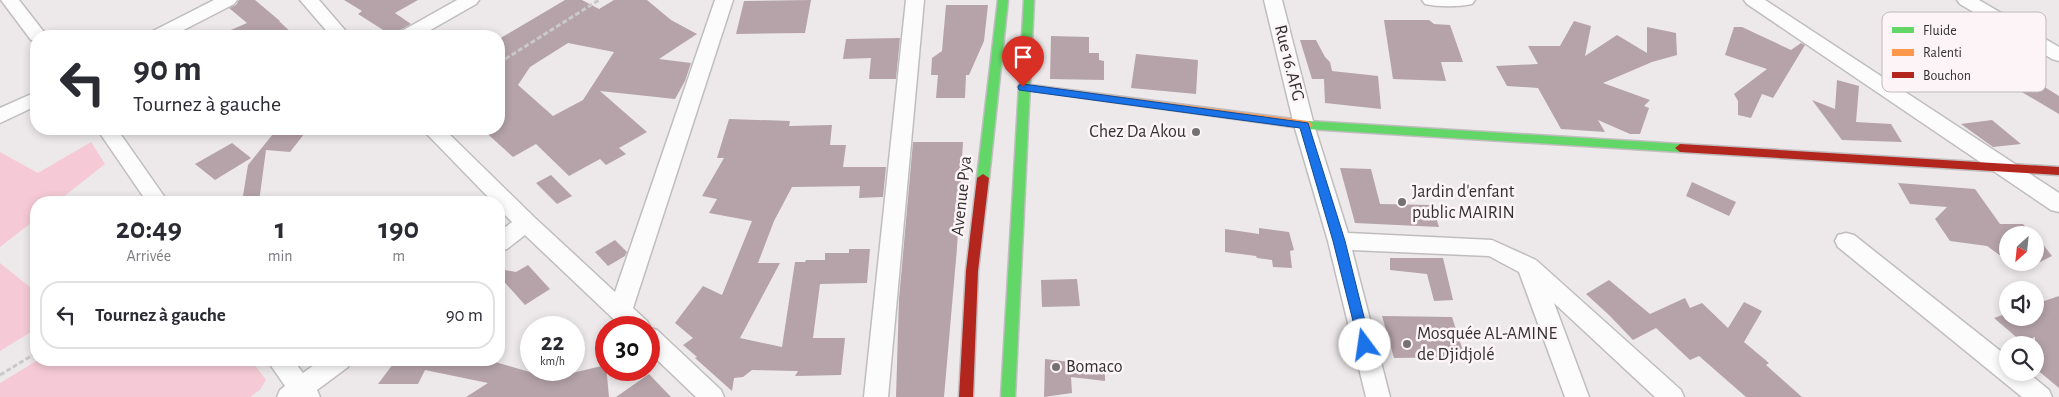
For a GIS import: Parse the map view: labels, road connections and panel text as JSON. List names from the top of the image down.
{
  "streets": {
    "main road": ["Avenue Pya"],
    "street": ["Rue 16.AFG"]
  },
  "places": [
    "Chez Da Akou",
    "Jardin d'enfant public MAIRIN",
    "Mosquée AL-AMINE de Djidjolé",
    "Bomaco"
  ],
  "legend": ["Fluide", "Ralenti", "Bouchon"],
  "north": "bottom left",
  "page": {
    "turn": ["90 m", "Tournez à gauche"],
    "eta": [
      "20:49",
      "Arrivée",
      "1",
      "min",
      "190",
      "m"
    ],
    "list": [
      {
        "name": "Tournez à gauche",
        "value": "90 m"
      }
    ],
    "speed": "22 km/h",
    "limit": "30"
  }
}
